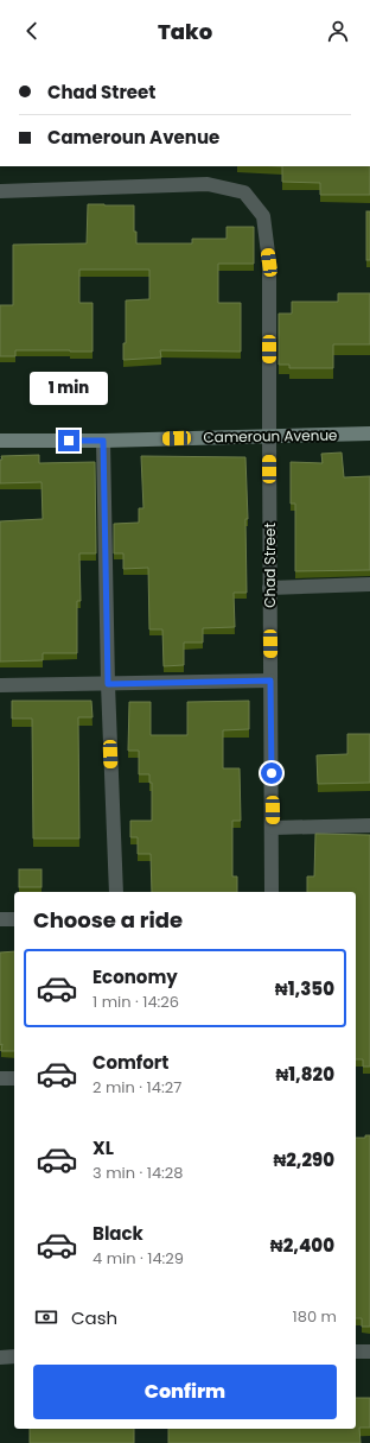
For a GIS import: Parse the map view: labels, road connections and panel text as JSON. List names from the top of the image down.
{
  "streets": {
    "street": ["Cameroun Avenue", "Chad Street"]
  },
  "crossings": [
    ["Cameroun Avenue", "Chad Street"]
  ],
  "page": {
    "header": "Tako",
    "banner": ["Chad Street", "Cameroun Avenue"],
    "bubble": "1 min",
    "heading": "Choose a ride",
    "list": [
      {
        "name": "Economy",
        "note": "1 min · 14:26",
        "value": "₦1,350"
      },
      {
        "name": "Comfort",
        "note": "2 min · 14:27",
        "value": "₦1,820"
      },
      {
        "name": "XL",
        "note": "3 min · 14:28",
        "value": "₦2,290"
      },
      {
        "name": "Black",
        "note": "4 min · 14:29",
        "value": "₦2,400"
      }
    ],
    "pay": ["Cash", "180 m"],
    "buttons": "Confirm"
  }
}
